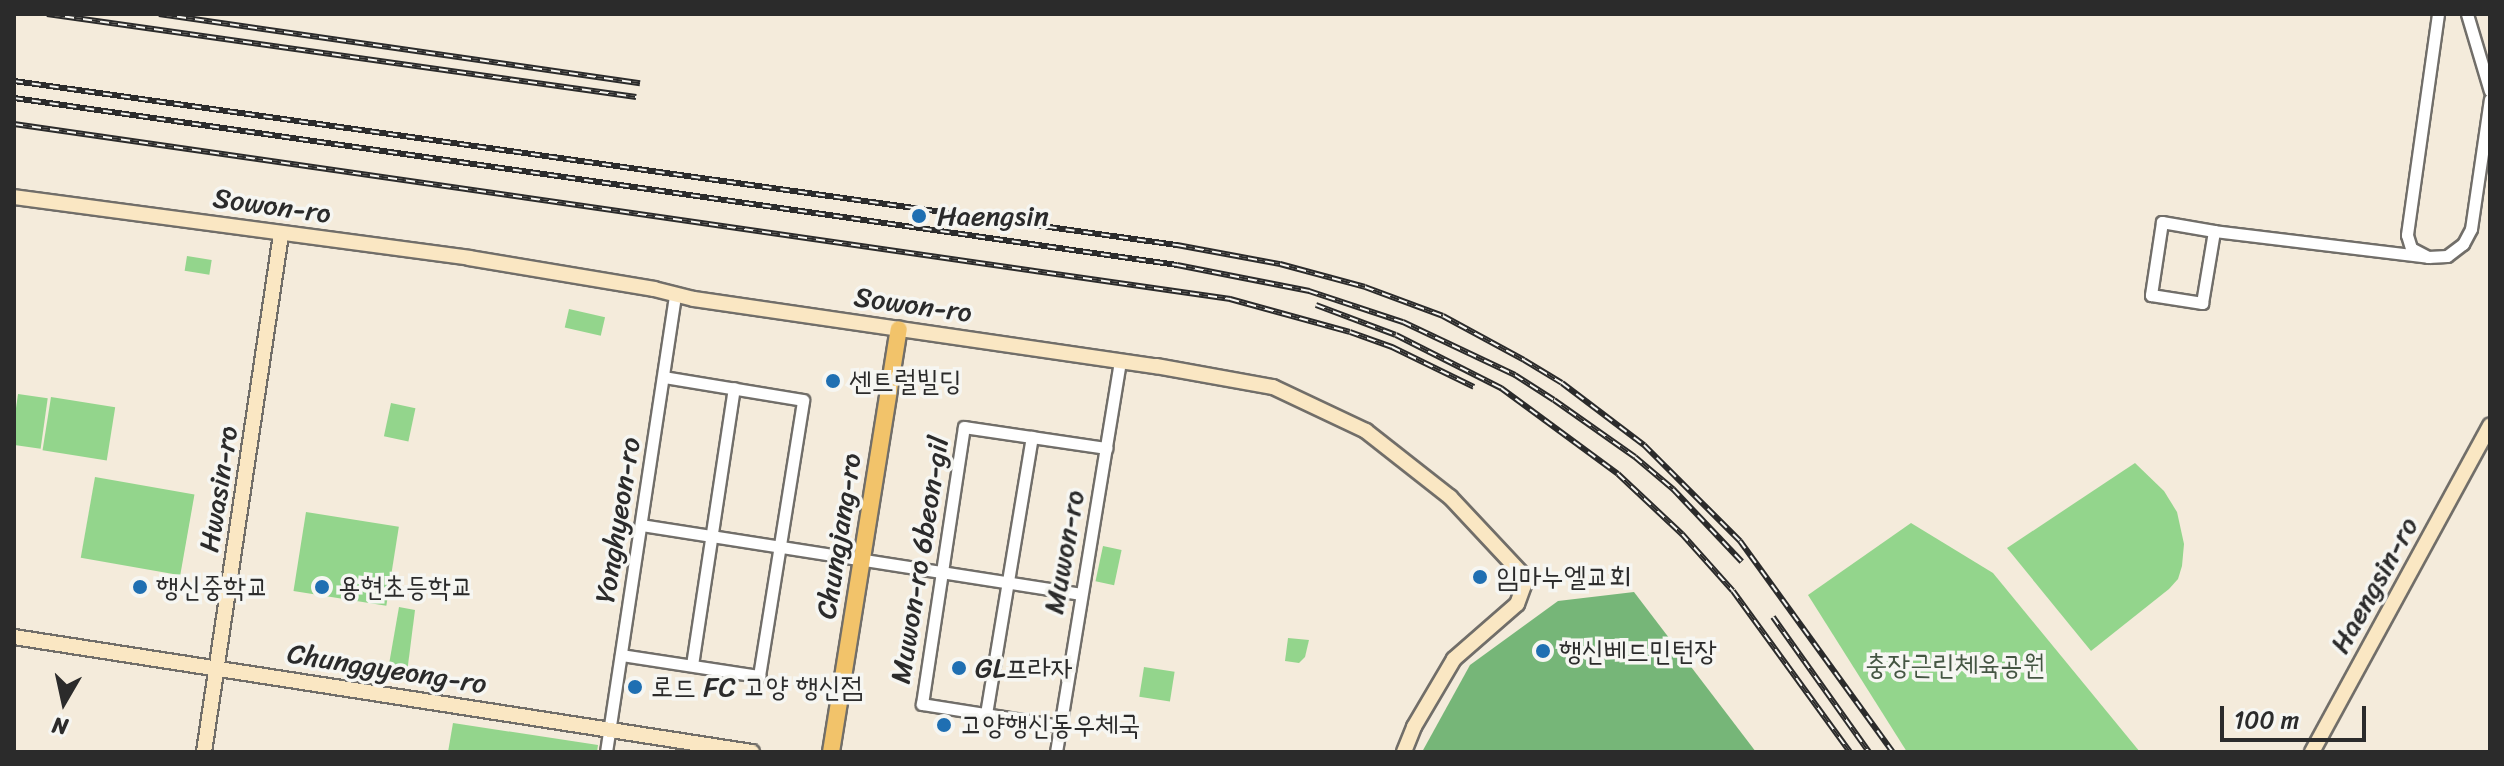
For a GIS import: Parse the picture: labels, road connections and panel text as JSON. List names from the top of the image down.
{
  "streets": {
    "main road": [
      "Sowon-ro",
      "Hwasin-ro",
      "Chungjang-ro",
      "Haengsin-ro",
      "Chunggyeong-ro"
    ],
    "street": ["Yonghyeon-ro", "Muwon-ro", "Muwon-ro 6beon-gil"]
  },
  "crossings": [
    ["Sowon-ro", "Hwasin-ro"],
    ["Sowon-ro", "Yonghyeon-ro"],
    ["Sowon-ro", "Chungjang-ro"],
    ["Sowon-ro", "Muwon-ro"],
    ["Hwasin-ro", "Chunggyeong-ro"],
    ["Yonghyeon-ro", "Chunggyeong-ro"],
    ["Muwon-ro", "Muwon-ro 6beon-gil"]
  ],
  "parks": ["충장근린체육공원"],
  "places": [
    "Haengsin",
    "센트럴빌딩",
    "임마누엘교회",
    "행신중학교",
    "용현초등학교",
    "행신베드민턴장",
    "GL프라자",
    "로드 FC 고양 행신점",
    "고양행신동우체국"
  ],
  "scale_bar": "100 m",
  "north": "bottom"
}
